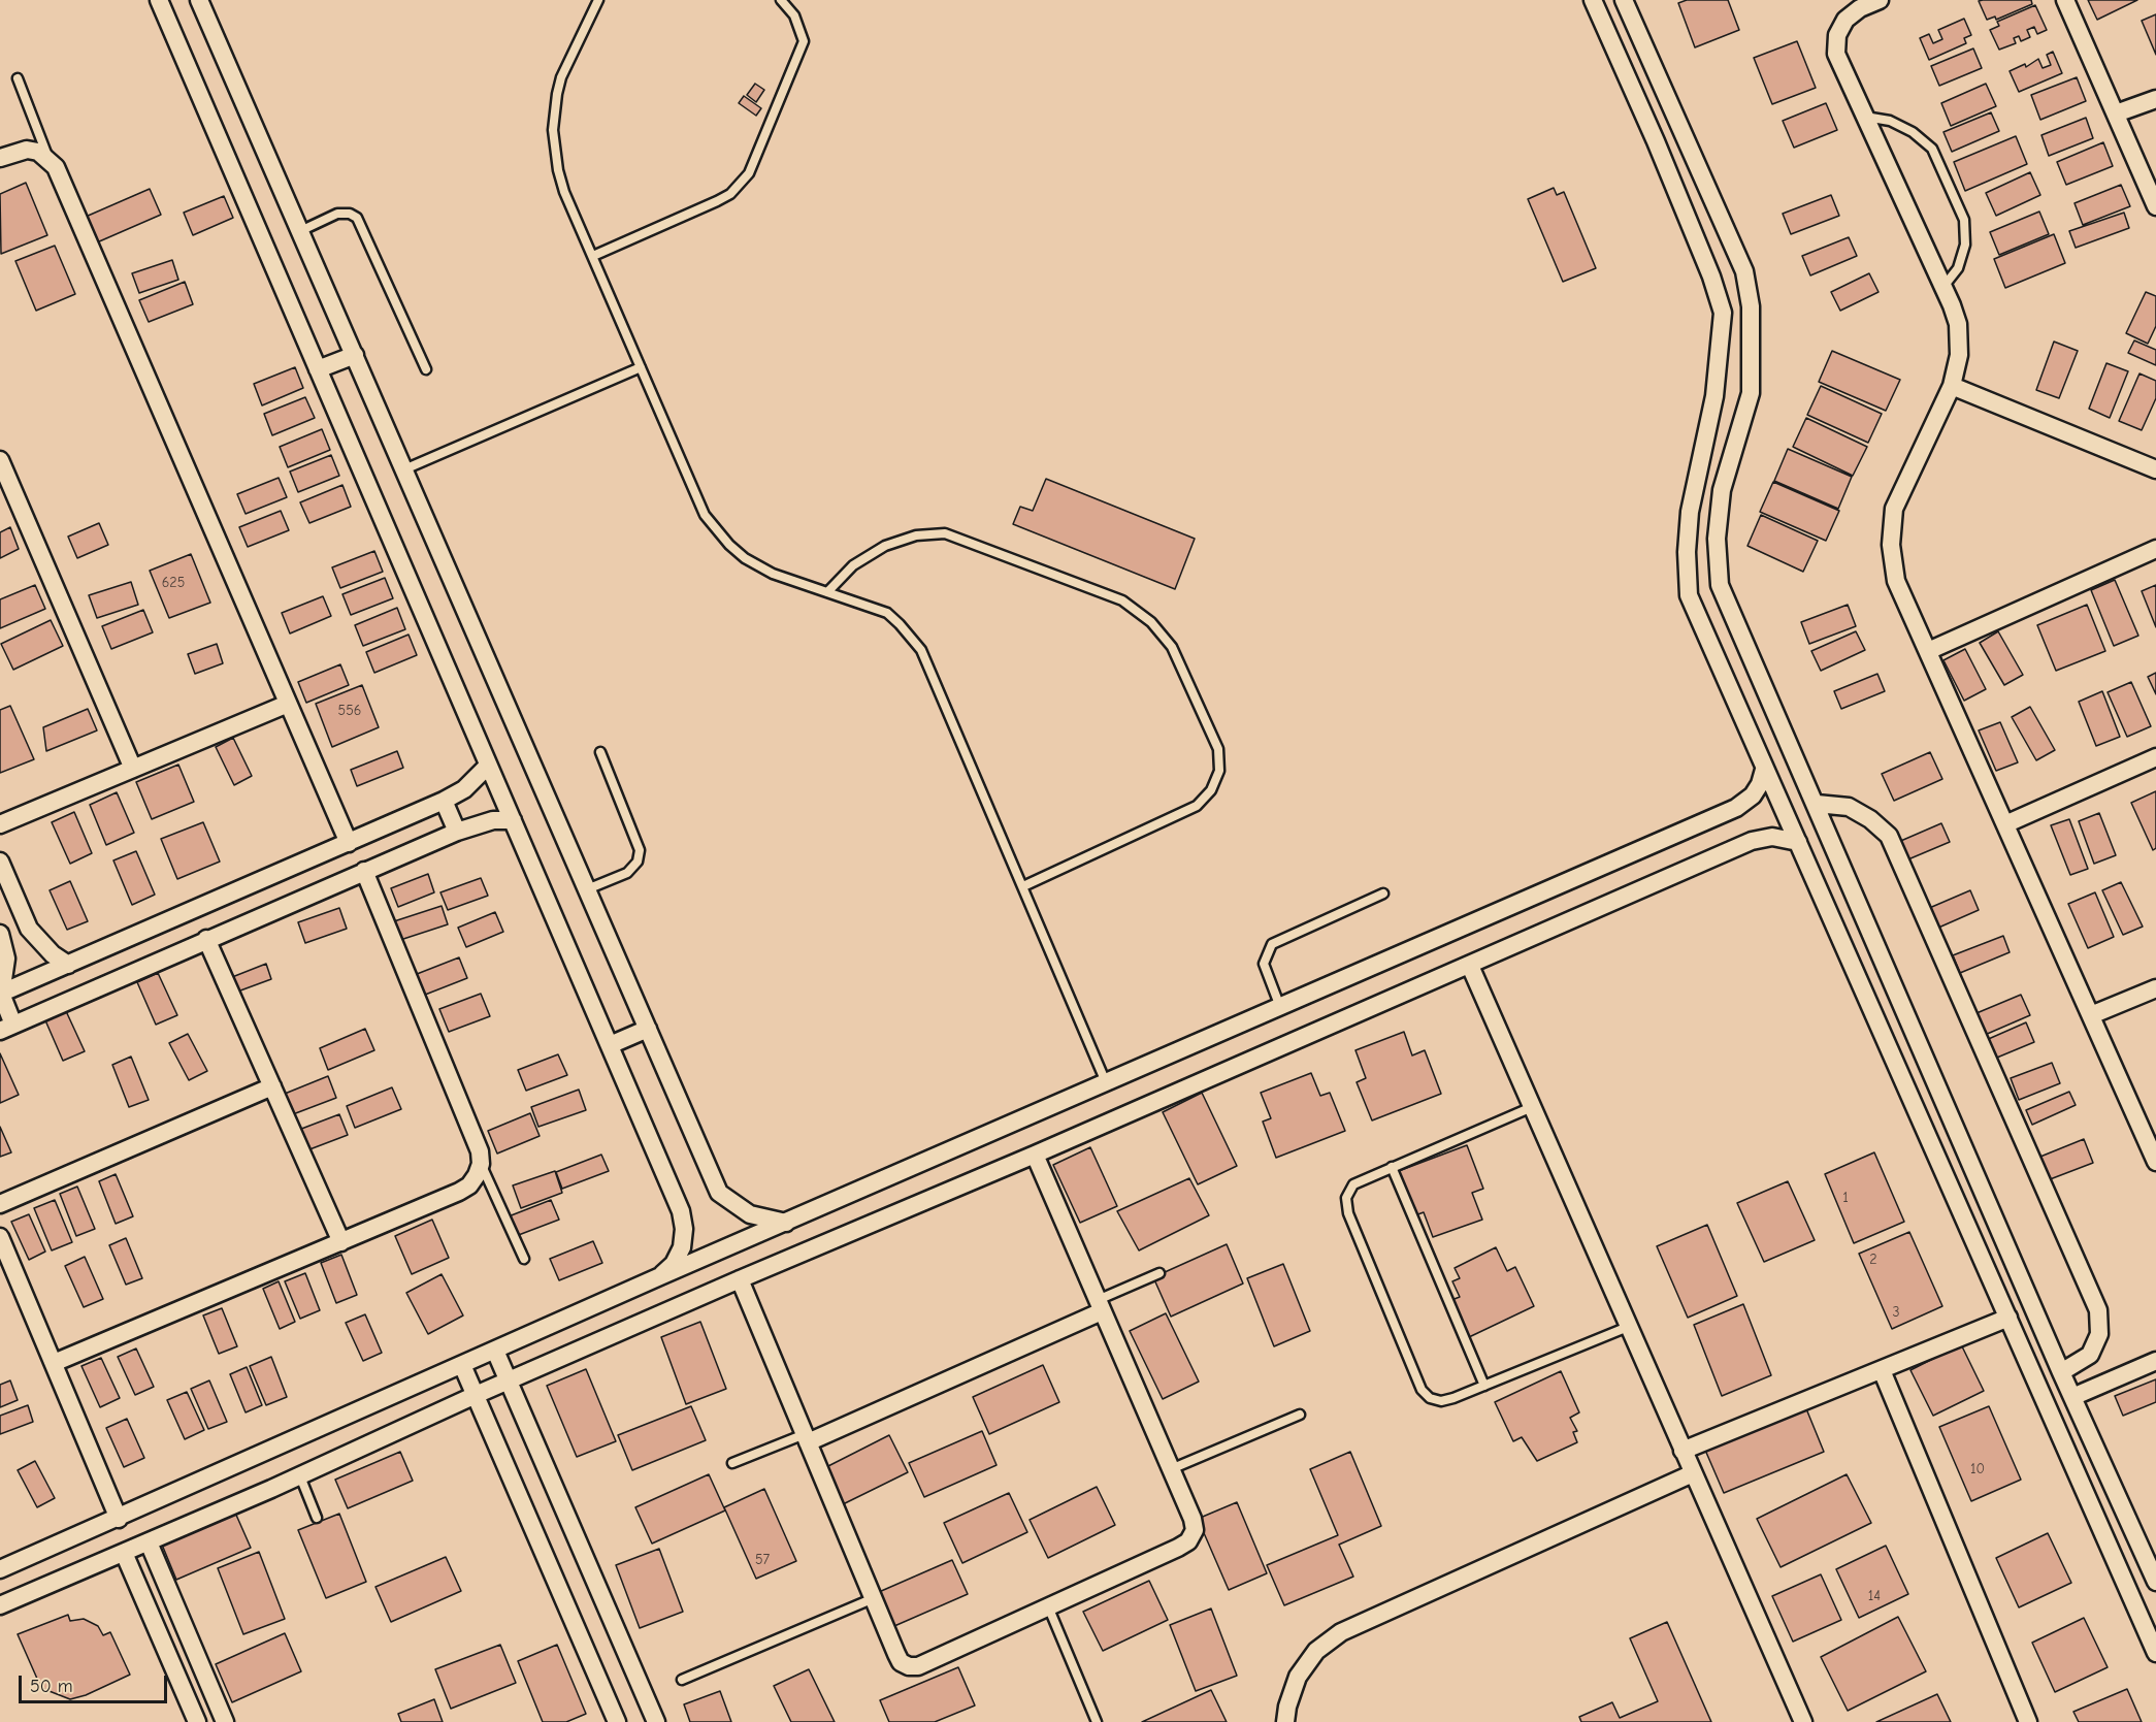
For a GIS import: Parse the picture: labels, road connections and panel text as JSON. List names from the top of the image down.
{
  "house_numbers": [
    "625",
    "556",
    "1",
    "2",
    "3",
    "10",
    "57",
    "14"
  ],
  "scale_bar": "50 m"
}
